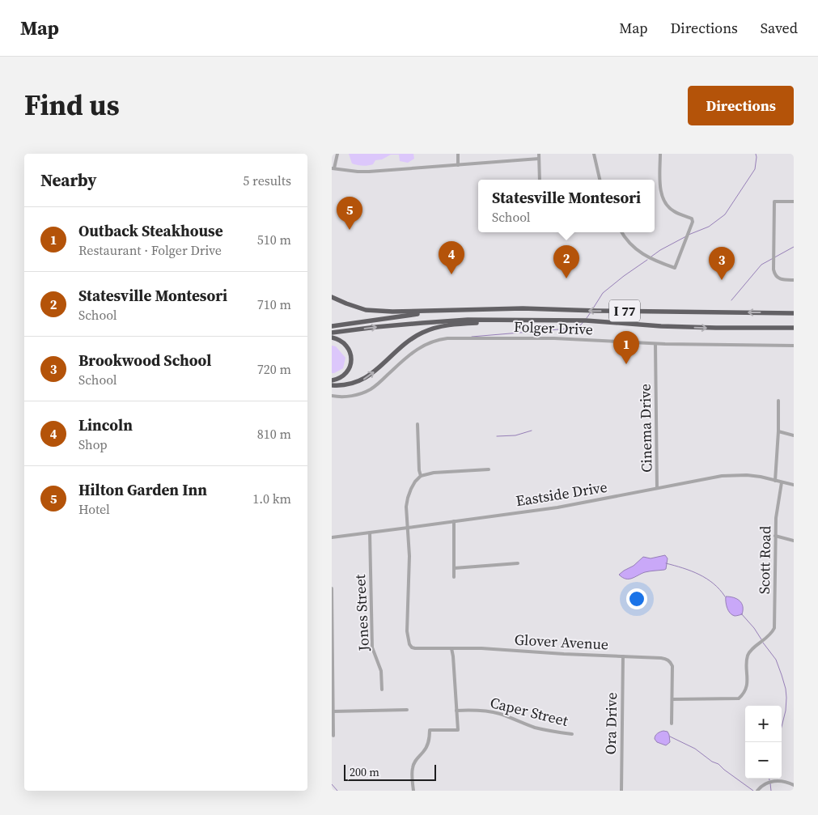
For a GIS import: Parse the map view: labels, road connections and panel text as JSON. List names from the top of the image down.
{
  "streets": {
    "highway": ["I 77"],
    "street": [
      "Folger Drive",
      "Cinema Drive",
      "Eastside Drive",
      "Scott Road",
      "Jones Street",
      "Glover Avenue",
      "Caper Street",
      "Ora Drive"
    ]
  },
  "crossings": [
    ["Folger Drive", "Cinema Drive"],
    ["Cinema Drive", "Eastside Drive"],
    ["Eastside Drive", "Scott Road"],
    ["Eastside Drive", "Jones Street"],
    ["Eastside Drive", "Glover Avenue"],
    ["Scott Road", "Glover Avenue"],
    ["Glover Avenue", "Ora Drive"]
  ],
  "scale_bar": "200 m",
  "page": {
    "header": "Map",
    "nav": ["Map", "Directions", "Saved"],
    "title": "Find us",
    "buttons": "Directions",
    "heading": ["Nearby", "5 results"],
    "popup": ["Statesville Montesori", "School"],
    "pins": [
      "5",
      "4",
      "2",
      "3",
      "1"
    ],
    "list": [
      {
        "mark": "1",
        "name": "Outback Steakhouse",
        "note": "Restaurant · Folger Drive",
        "value": "510 m"
      },
      {
        "mark": "2",
        "name": "Statesville Montesori",
        "note": "School",
        "value": "710 m"
      },
      {
        "mark": "3",
        "name": "Brookwood School",
        "note": "School",
        "value": "720 m"
      },
      {
        "mark": "4",
        "name": "Lincoln",
        "note": "Shop",
        "value": "810 m"
      },
      {
        "mark": "5",
        "name": "Hilton Garden Inn",
        "note": "Hotel",
        "value": "1.0 km"
      }
    ],
    "map_buttons": ["+", "−"],
    "scale": "200 m"
  }
}
